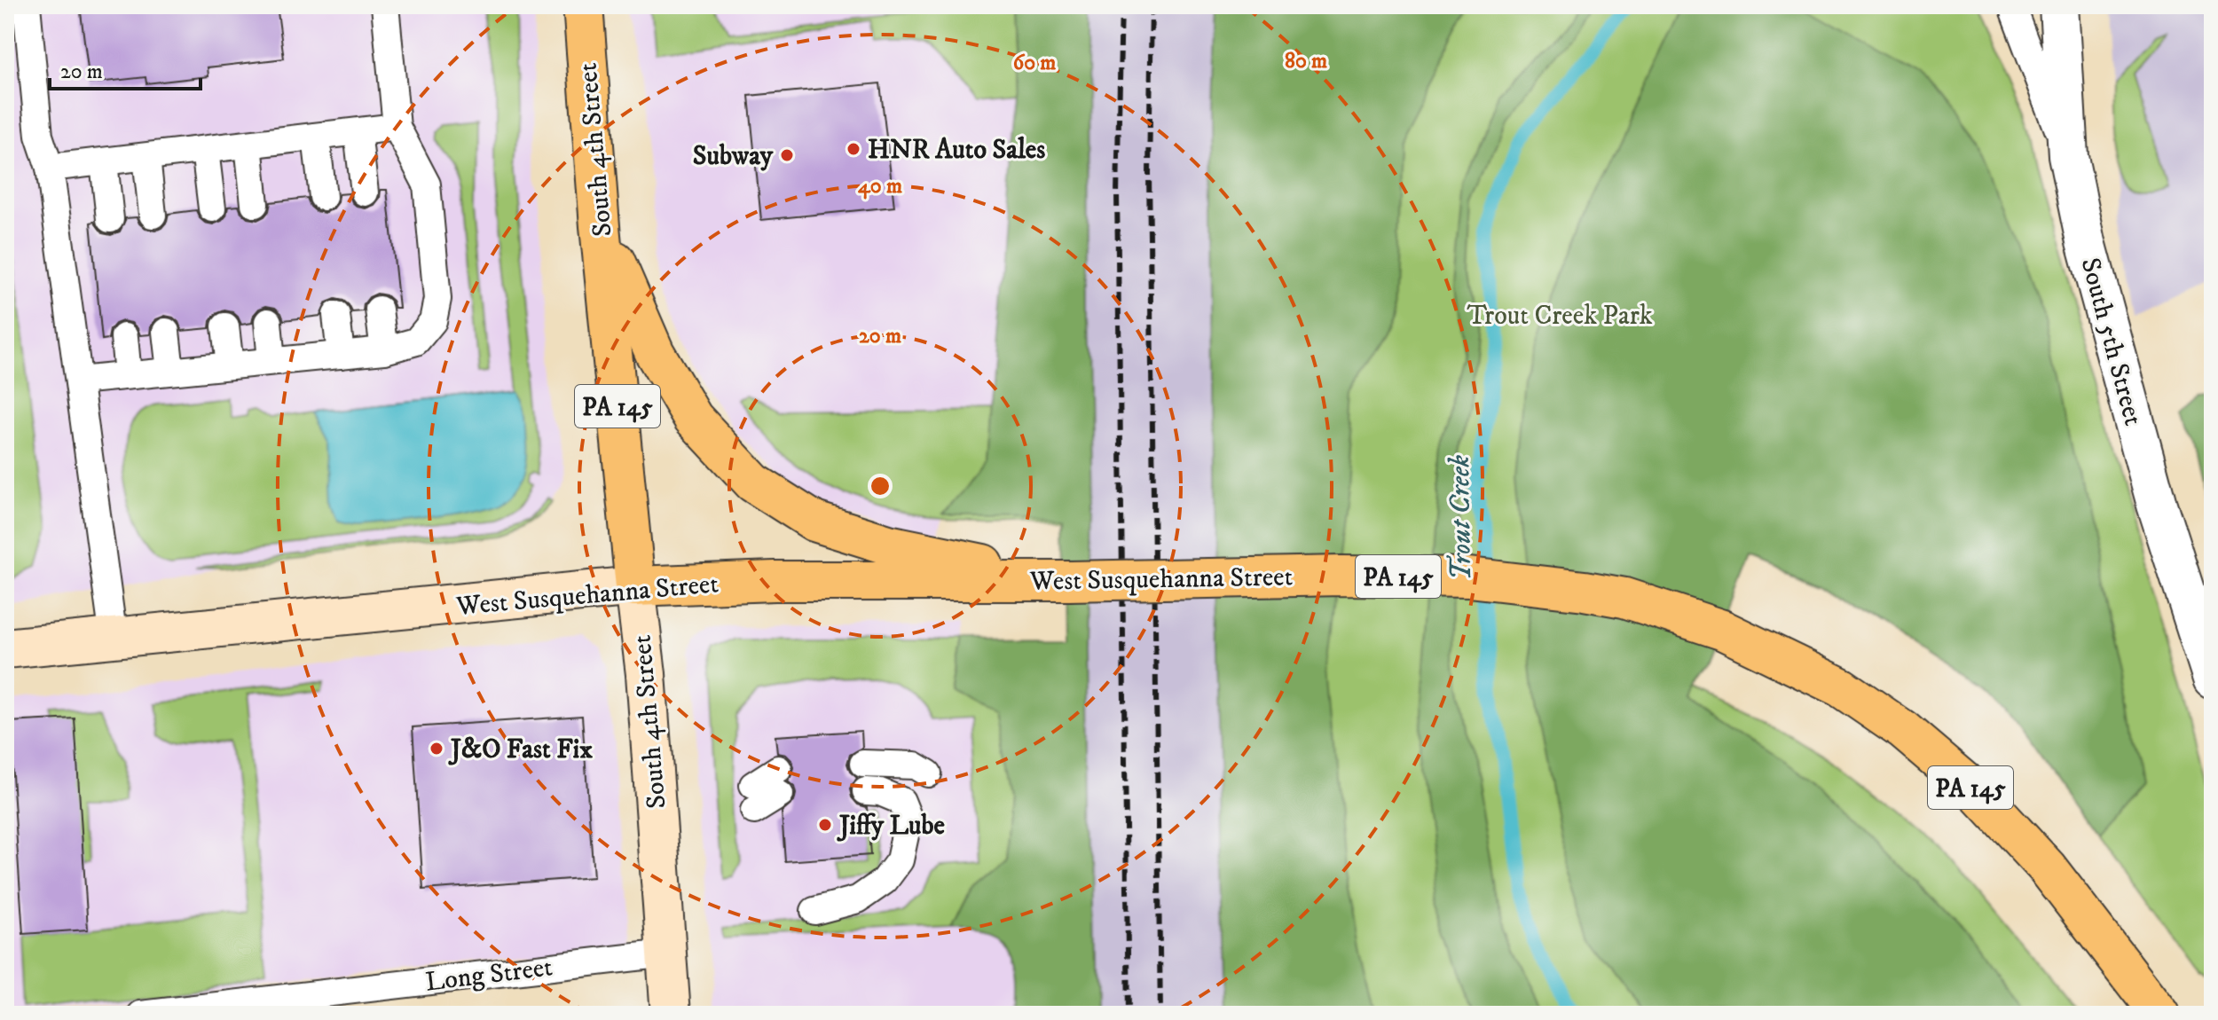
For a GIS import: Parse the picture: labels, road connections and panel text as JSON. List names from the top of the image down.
{
  "streets": {
    "main road": ["South 4th Street", "PA 145", "West Susquehanna Street"],
    "street": ["South 5th Street"],
    "lane": ["Long Street"]
  },
  "crossings": [
    ["South 4th Street", "West Susquehanna Street"],
    ["South 4th Street", "Long Street"]
  ],
  "water": ["Trout Creek"],
  "parks": ["Trout Creek Park"],
  "places": [
    "HNR Auto Sales",
    "Subway",
    "J&O Fast Fix",
    "Jiffy Lube"
  ],
  "scale_bar": "20 m",
  "rings": [
    "80 m",
    "60 m",
    "40 m",
    "20 m"
  ]
}
